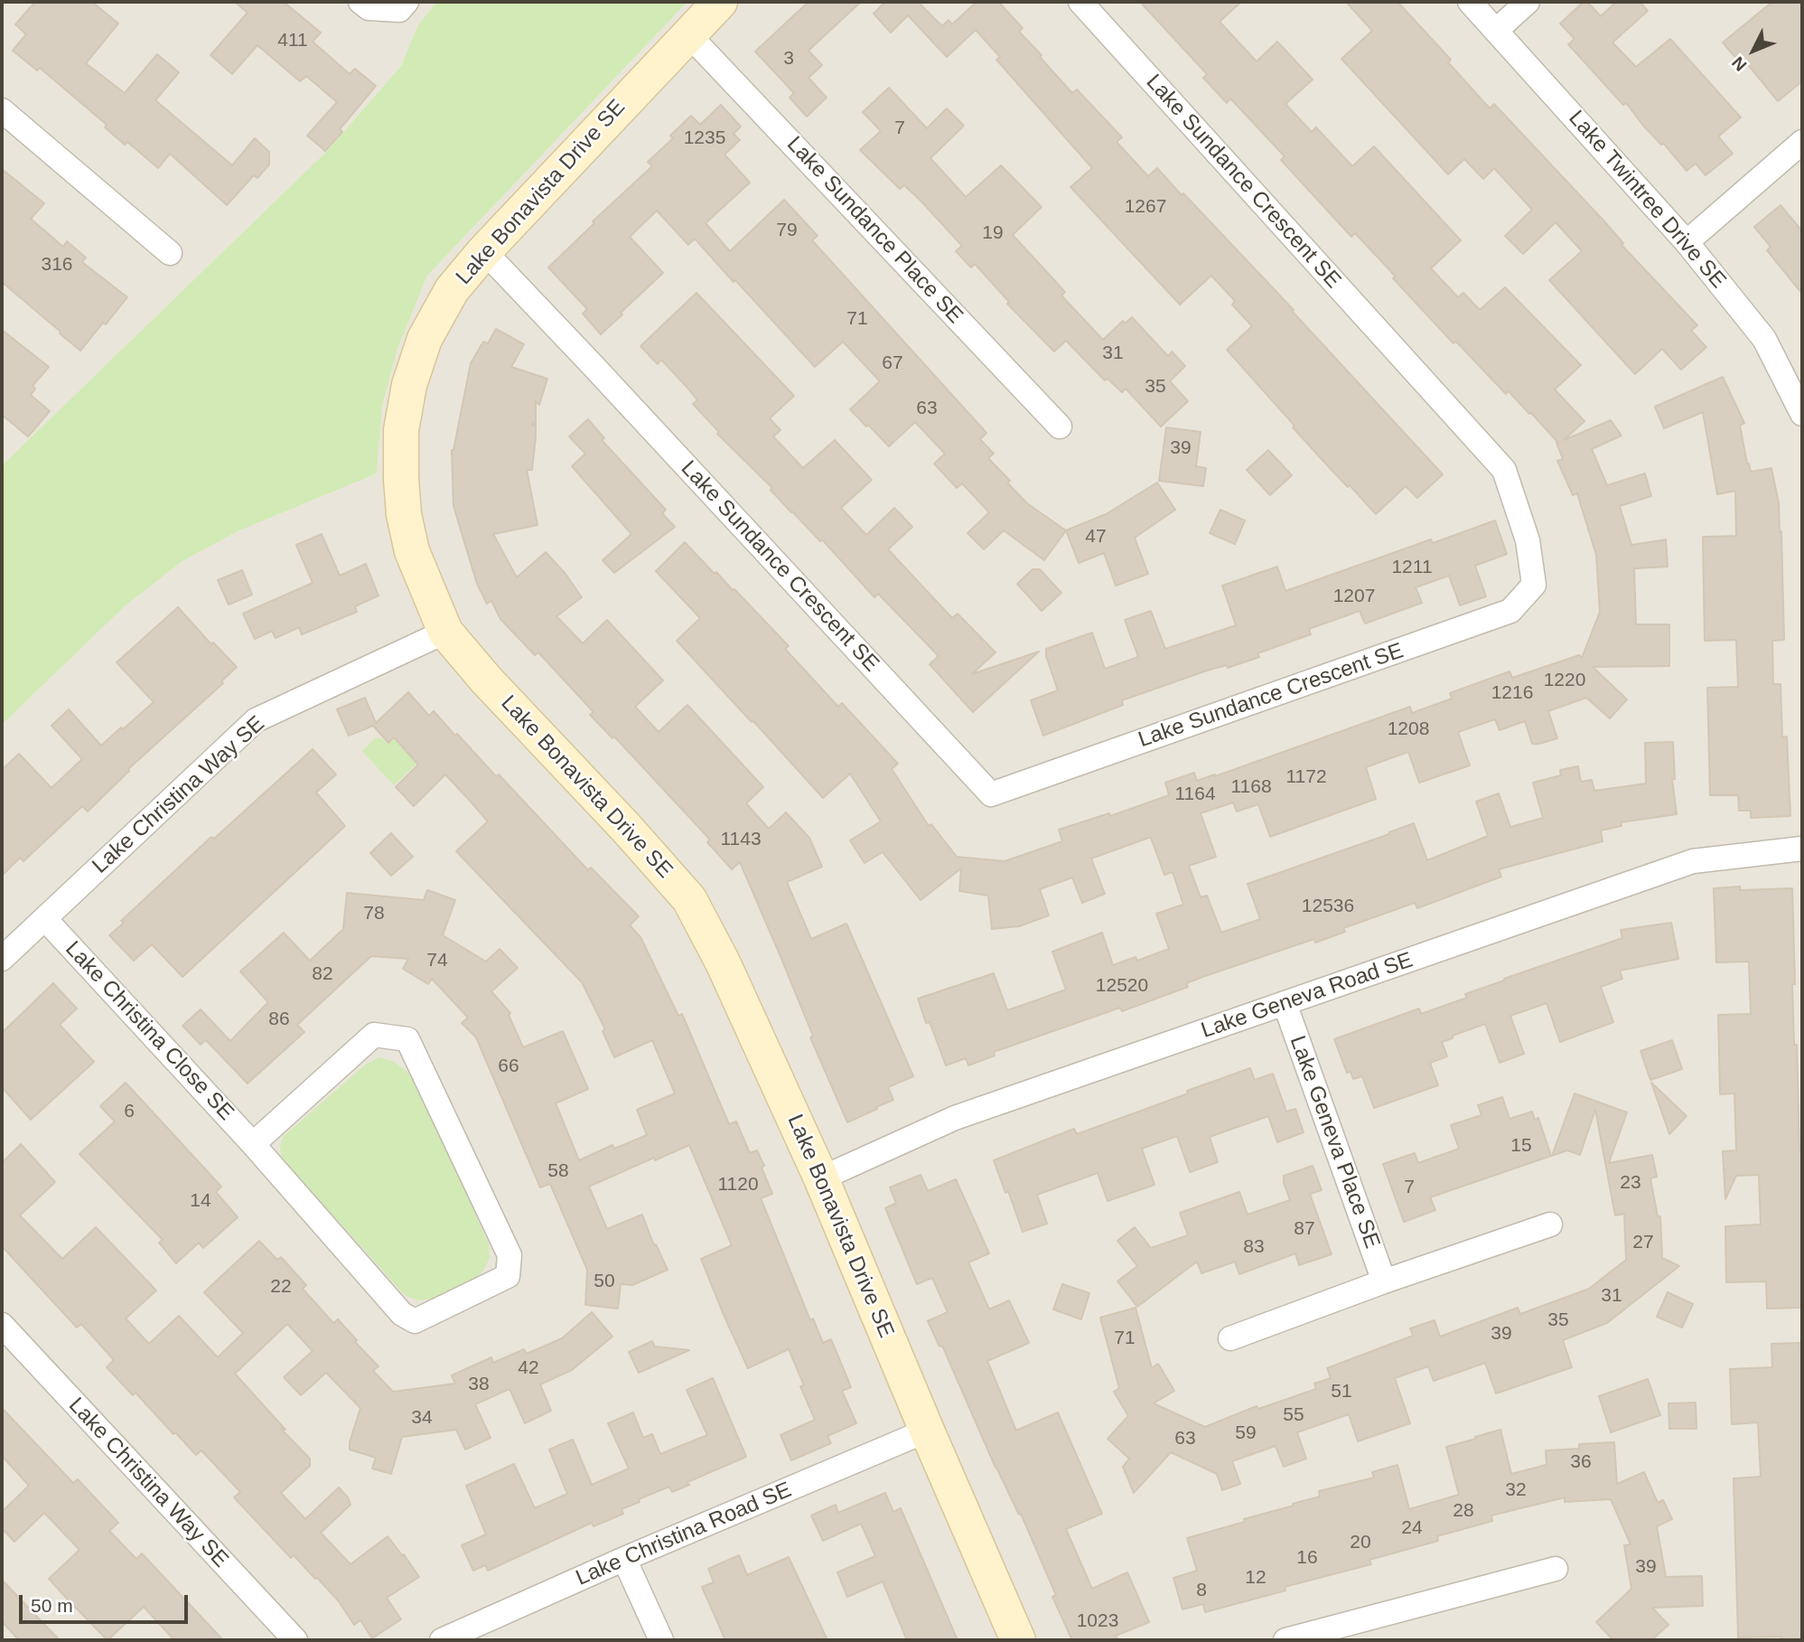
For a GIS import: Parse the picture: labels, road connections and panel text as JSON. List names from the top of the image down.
{
  "streets": {
    "street": [
      "Lake Sundance Crescent SE",
      "Lake Bonavista Drive SE",
      "Lake Twintree Drive SE",
      "Lake Sundance Place SE",
      "Lake Christina Way SE",
      "Lake Geneva Road SE",
      "Lake Christina Close SE",
      "Lake Geneva Place SE",
      "Lake Christina Road SE"
    ]
  },
  "crossings": [
    ["Lake Sundance Crescent SE", "Lake Bonavista Drive SE"],
    ["Lake Bonavista Drive SE", "Lake Sundance Place SE"],
    ["Lake Bonavista Drive SE", "Lake Christina Way SE"],
    ["Lake Bonavista Drive SE", "Lake Geneva Road SE"],
    ["Lake Bonavista Drive SE", "Lake Christina Road SE"],
    ["Lake Christina Way SE", "Lake Christina Close SE"],
    ["Lake Geneva Road SE", "Lake Geneva Place SE"]
  ],
  "house_numbers": [
    "411",
    "3",
    "7",
    "1235",
    "1267",
    "79",
    "19",
    "316",
    "71",
    "31",
    "67",
    "35",
    "63",
    "39",
    "47",
    "1211",
    "1207",
    "1220",
    "1216",
    "1208",
    "1172",
    "1168",
    "1164",
    "1143",
    "12536",
    "78",
    "74",
    "82",
    "12520",
    "86",
    "66",
    "6",
    "15",
    "58",
    "23",
    "1120",
    "7",
    "14",
    "87",
    "27",
    "83",
    "50",
    "22",
    "31",
    "35",
    "39",
    "71",
    "42",
    "38",
    "51",
    "55",
    "34",
    "59",
    "63",
    "36",
    "32",
    "28",
    "24",
    "20",
    "16",
    "39",
    "12",
    "8",
    "1023"
  ],
  "scale_bar": "50 m",
  "north": "bottom left"
}
